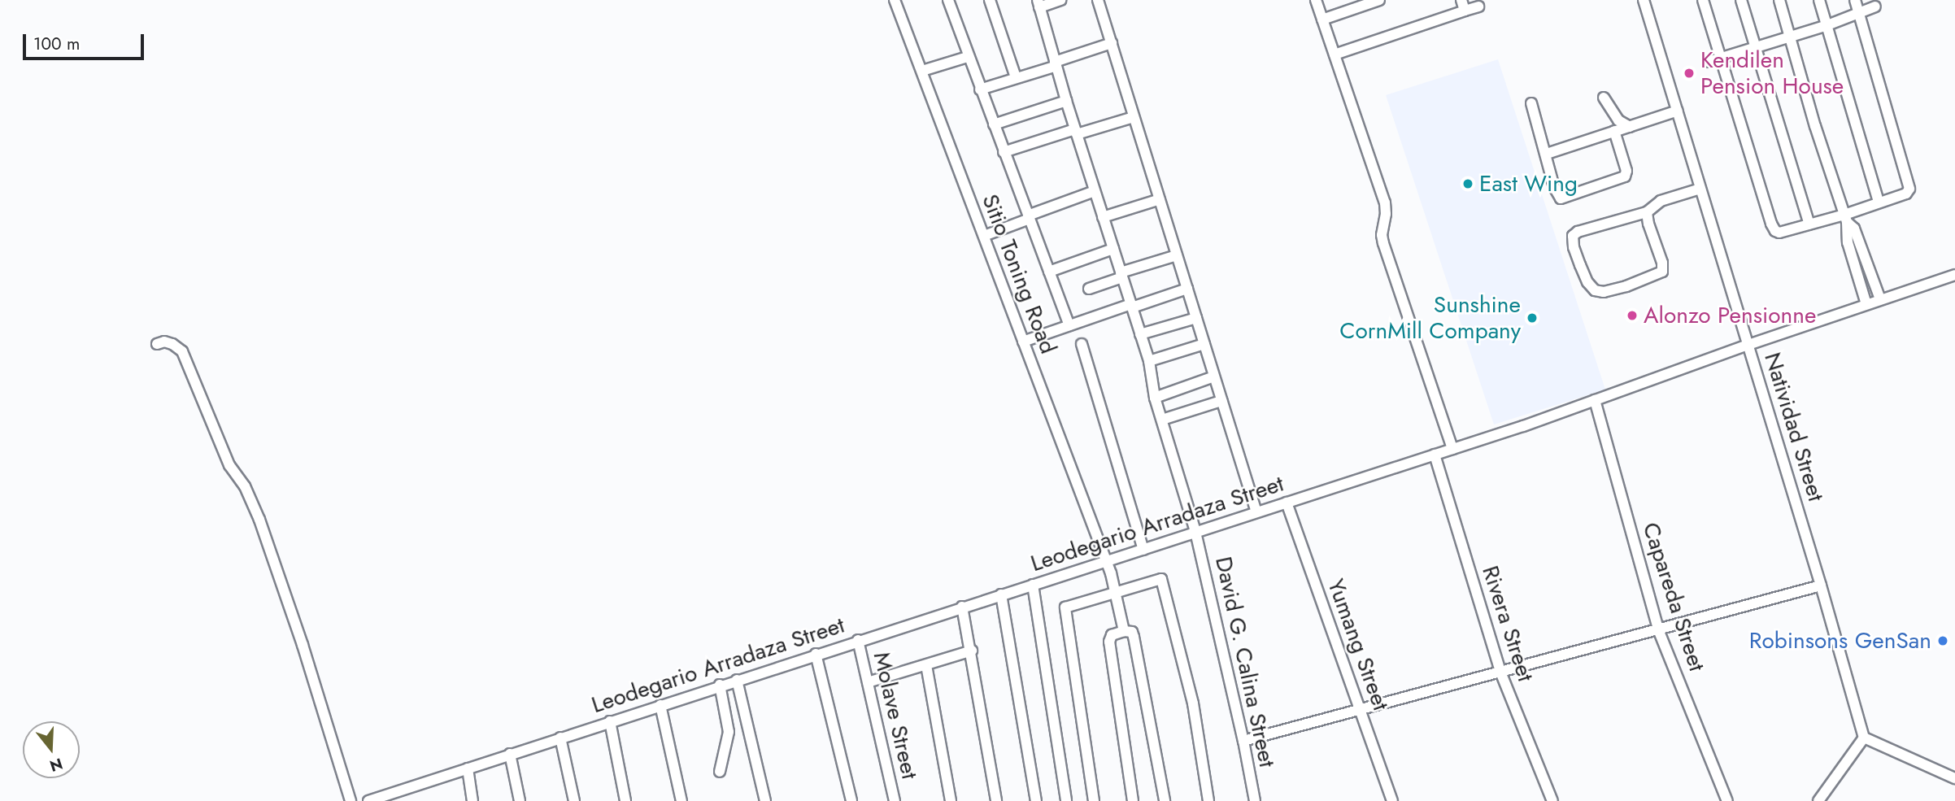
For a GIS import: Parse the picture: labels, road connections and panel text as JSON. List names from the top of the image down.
{
  "streets": {
    "street": [
      "Sitio Toning Road",
      "Natividad Street",
      "Leodegario Arradaza Street",
      "Capareda Street",
      "Rivera Street",
      "Yumang Street",
      "David G. Calina Street",
      "Molave Street"
    ]
  },
  "crossings": [
    ["Sitio Toning Road", "Leodegario Arradaza Street"],
    ["Natividad Street", "Leodegario Arradaza Street"],
    ["Leodegario Arradaza Street", "Capareda Street"],
    ["Leodegario Arradaza Street", "Rivera Street"],
    ["Leodegario Arradaza Street", "Yumang Street"],
    ["Leodegario Arradaza Street", "David G. Calina Street"],
    ["Leodegario Arradaza Street", "Molave Street"]
  ],
  "places": [
    "Kendilen Pension House",
    "East Wing",
    "Alonzo Pensionne",
    "Sunshine CornMill Company",
    "Robinsons GenSan"
  ],
  "scale_bar": "100 m",
  "north": "bottom"
}
